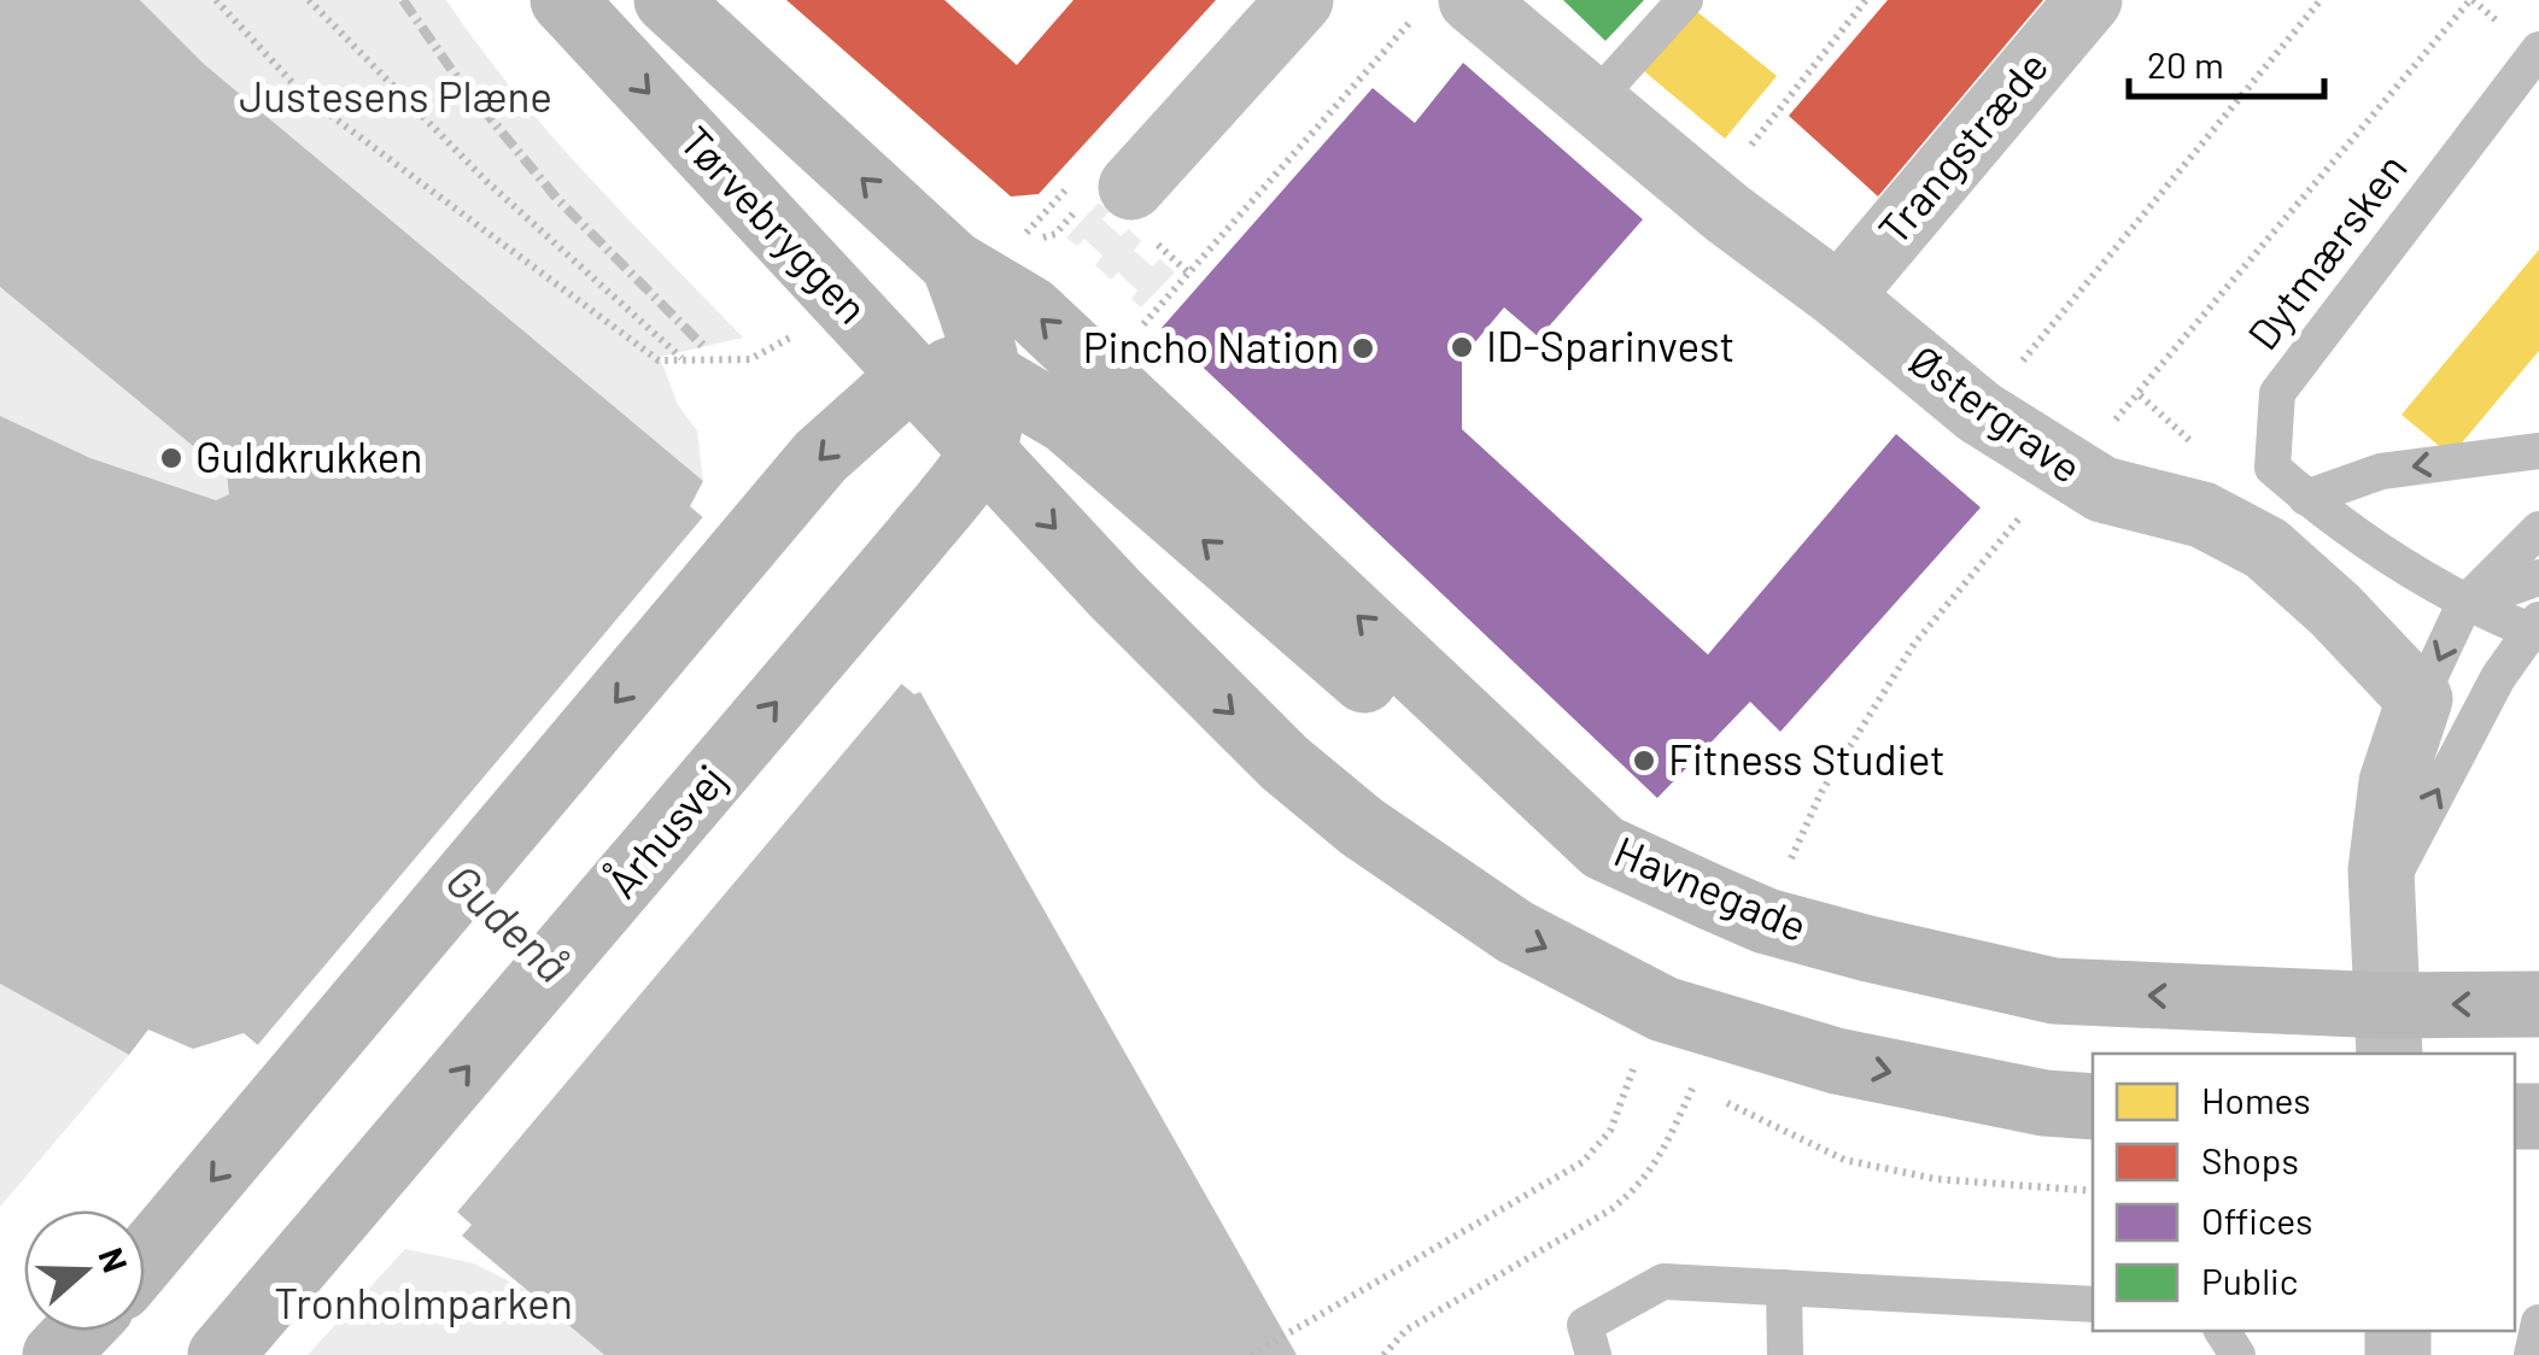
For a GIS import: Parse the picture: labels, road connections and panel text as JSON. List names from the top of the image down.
{
  "streets": {
    "main road": ["Tørvebryggen", "Århusvej", "Havnegade"],
    "street": ["Trangstræde", "Østergrave"],
    "lane": ["Dytmærsken"]
  },
  "crossings": [
    ["Trangstræde", "Østergrave"],
    ["Tørvebryggen", "Århusvej"],
    ["Tørvebryggen", "Havnegade"]
  ],
  "water": ["Gudenå"],
  "parks": ["Justesens Plæne", "Tronholmparken"],
  "places": [
    "ID-Sparinvest",
    "Pincho Nation",
    "Guldkrukken",
    "Fitness Studiet"
  ],
  "legend": [
    "Homes",
    "Shops",
    "Offices",
    "Public"
  ],
  "scale_bar": "20 m",
  "north": "right"
}
